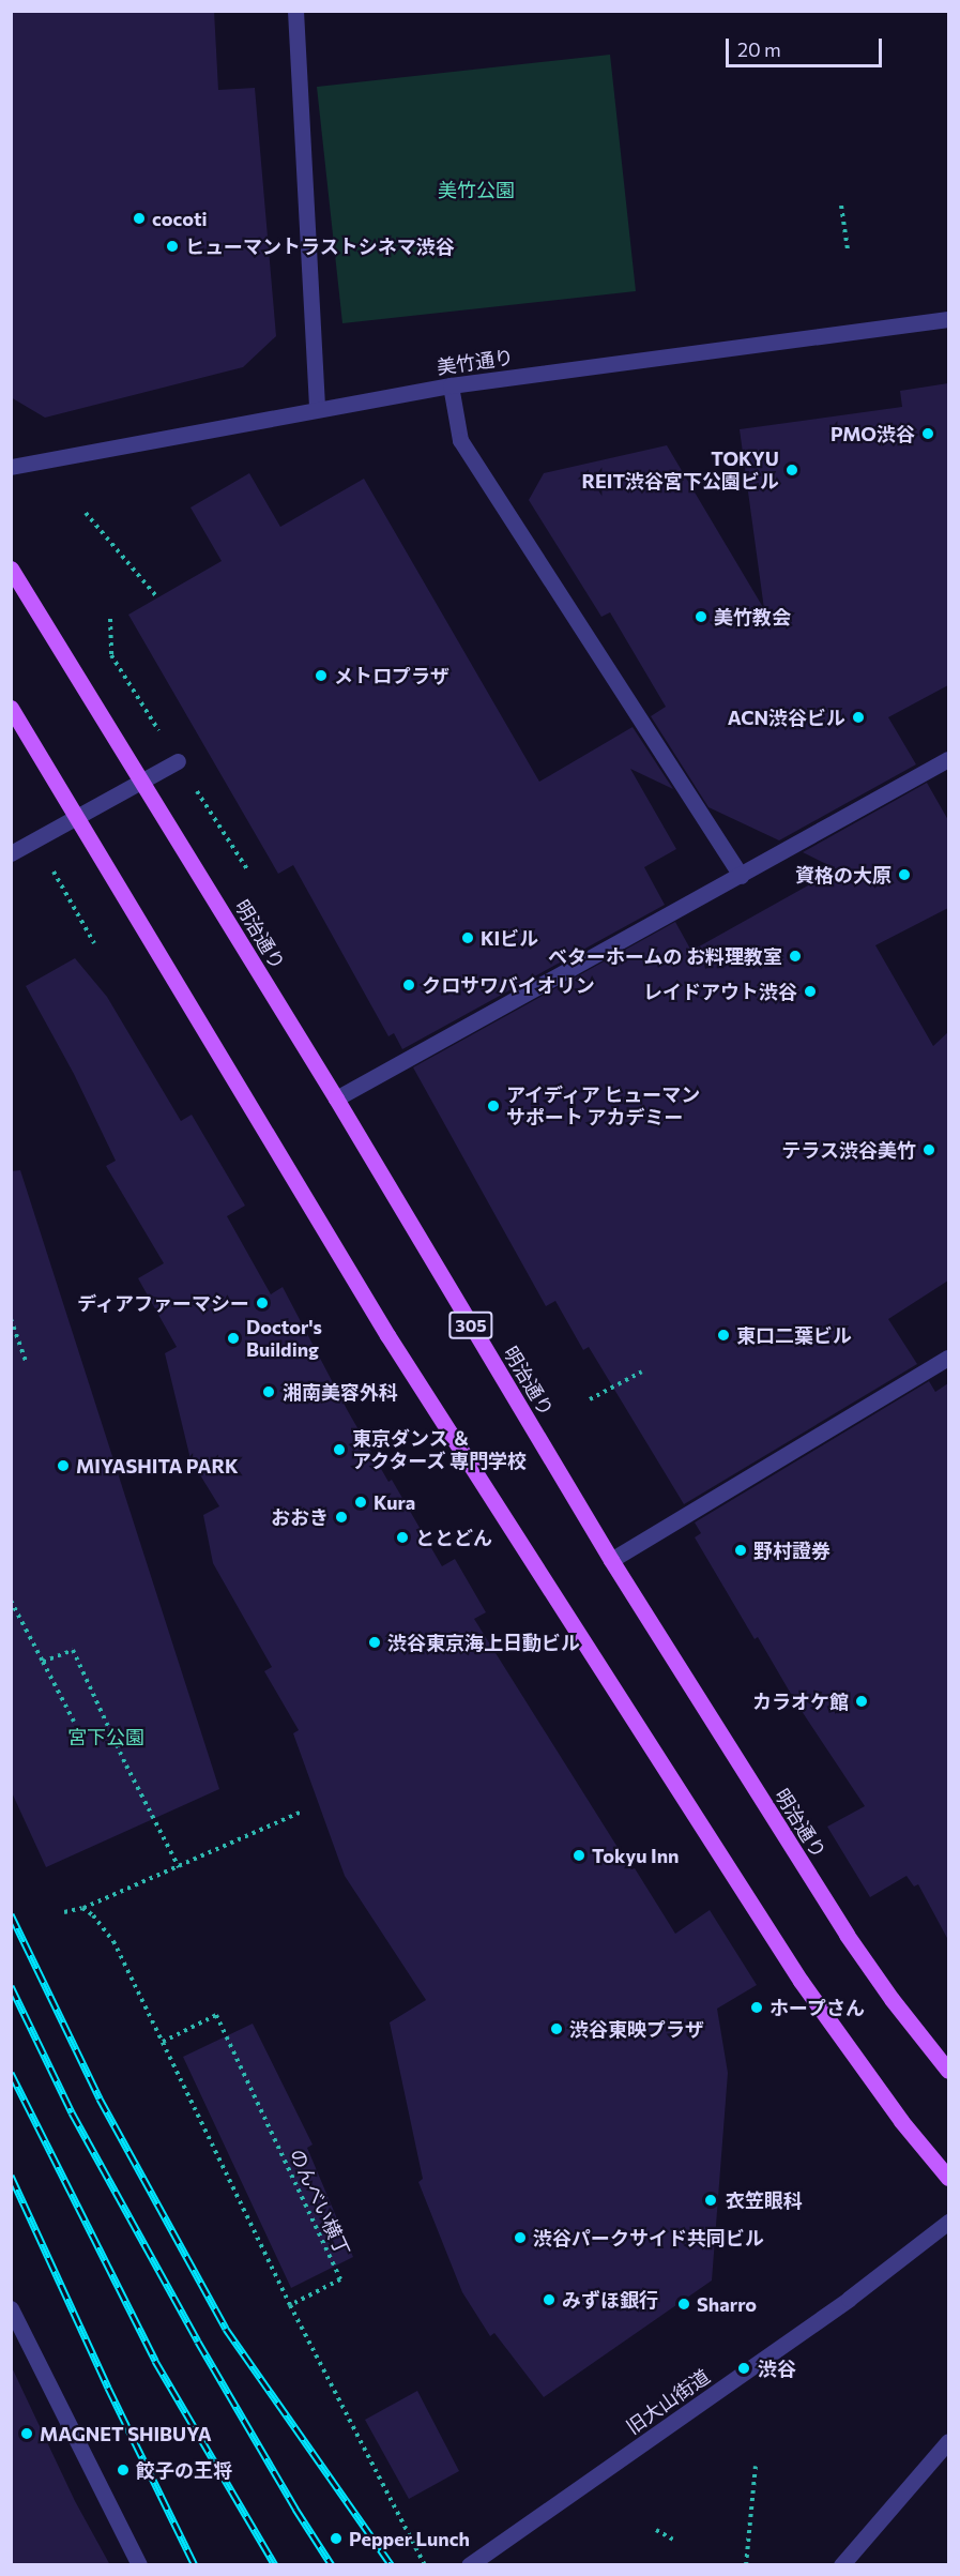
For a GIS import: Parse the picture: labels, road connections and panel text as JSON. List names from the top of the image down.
{
  "streets": {
    "main road": ["明治通り", "305"],
    "street": ["美竹通り", "旧大山街道"],
    "path": ["のんべい横丁"]
  },
  "parks": ["美竹公園", "宮下公園"],
  "places": [
    "cocoti",
    "ヒューマントラストシネマ渋谷",
    "PMO渋谷",
    "TOKYU REIT渋谷宮下公園ビル",
    "美竹教会",
    "メトロプラザ",
    "ACN渋谷ビル",
    "資格の大原",
    "KIビル",
    "ベターホームの お料理教室",
    "クロサワバイオリン",
    "レイドアウト渋谷",
    "アイディア ヒューマン サポート アカデミー",
    "テラス渋谷美竹",
    "ディアファーマシー",
    "東口二葉ビル",
    "Doctor's Building",
    "湘南美容外科",
    "東京ダンス ＆ アクターズ 専門学校",
    "MIYASHITA PARK",
    "Kura",
    "おおき",
    "ととどん",
    "野村證券",
    "渋谷東京海上日動ビル",
    "カラオケ館",
    "Tokyu Inn",
    "ホープさん",
    "渋谷東映プラザ",
    "衣笠眼科",
    "渋谷パークサイド共同ビル",
    "みずほ銀行",
    "Sharro",
    "渋谷",
    "MAGNET SHIBUYA",
    "餃子の王将",
    "Pepper Lunch"
  ],
  "scale_bar": "20 m"
}
